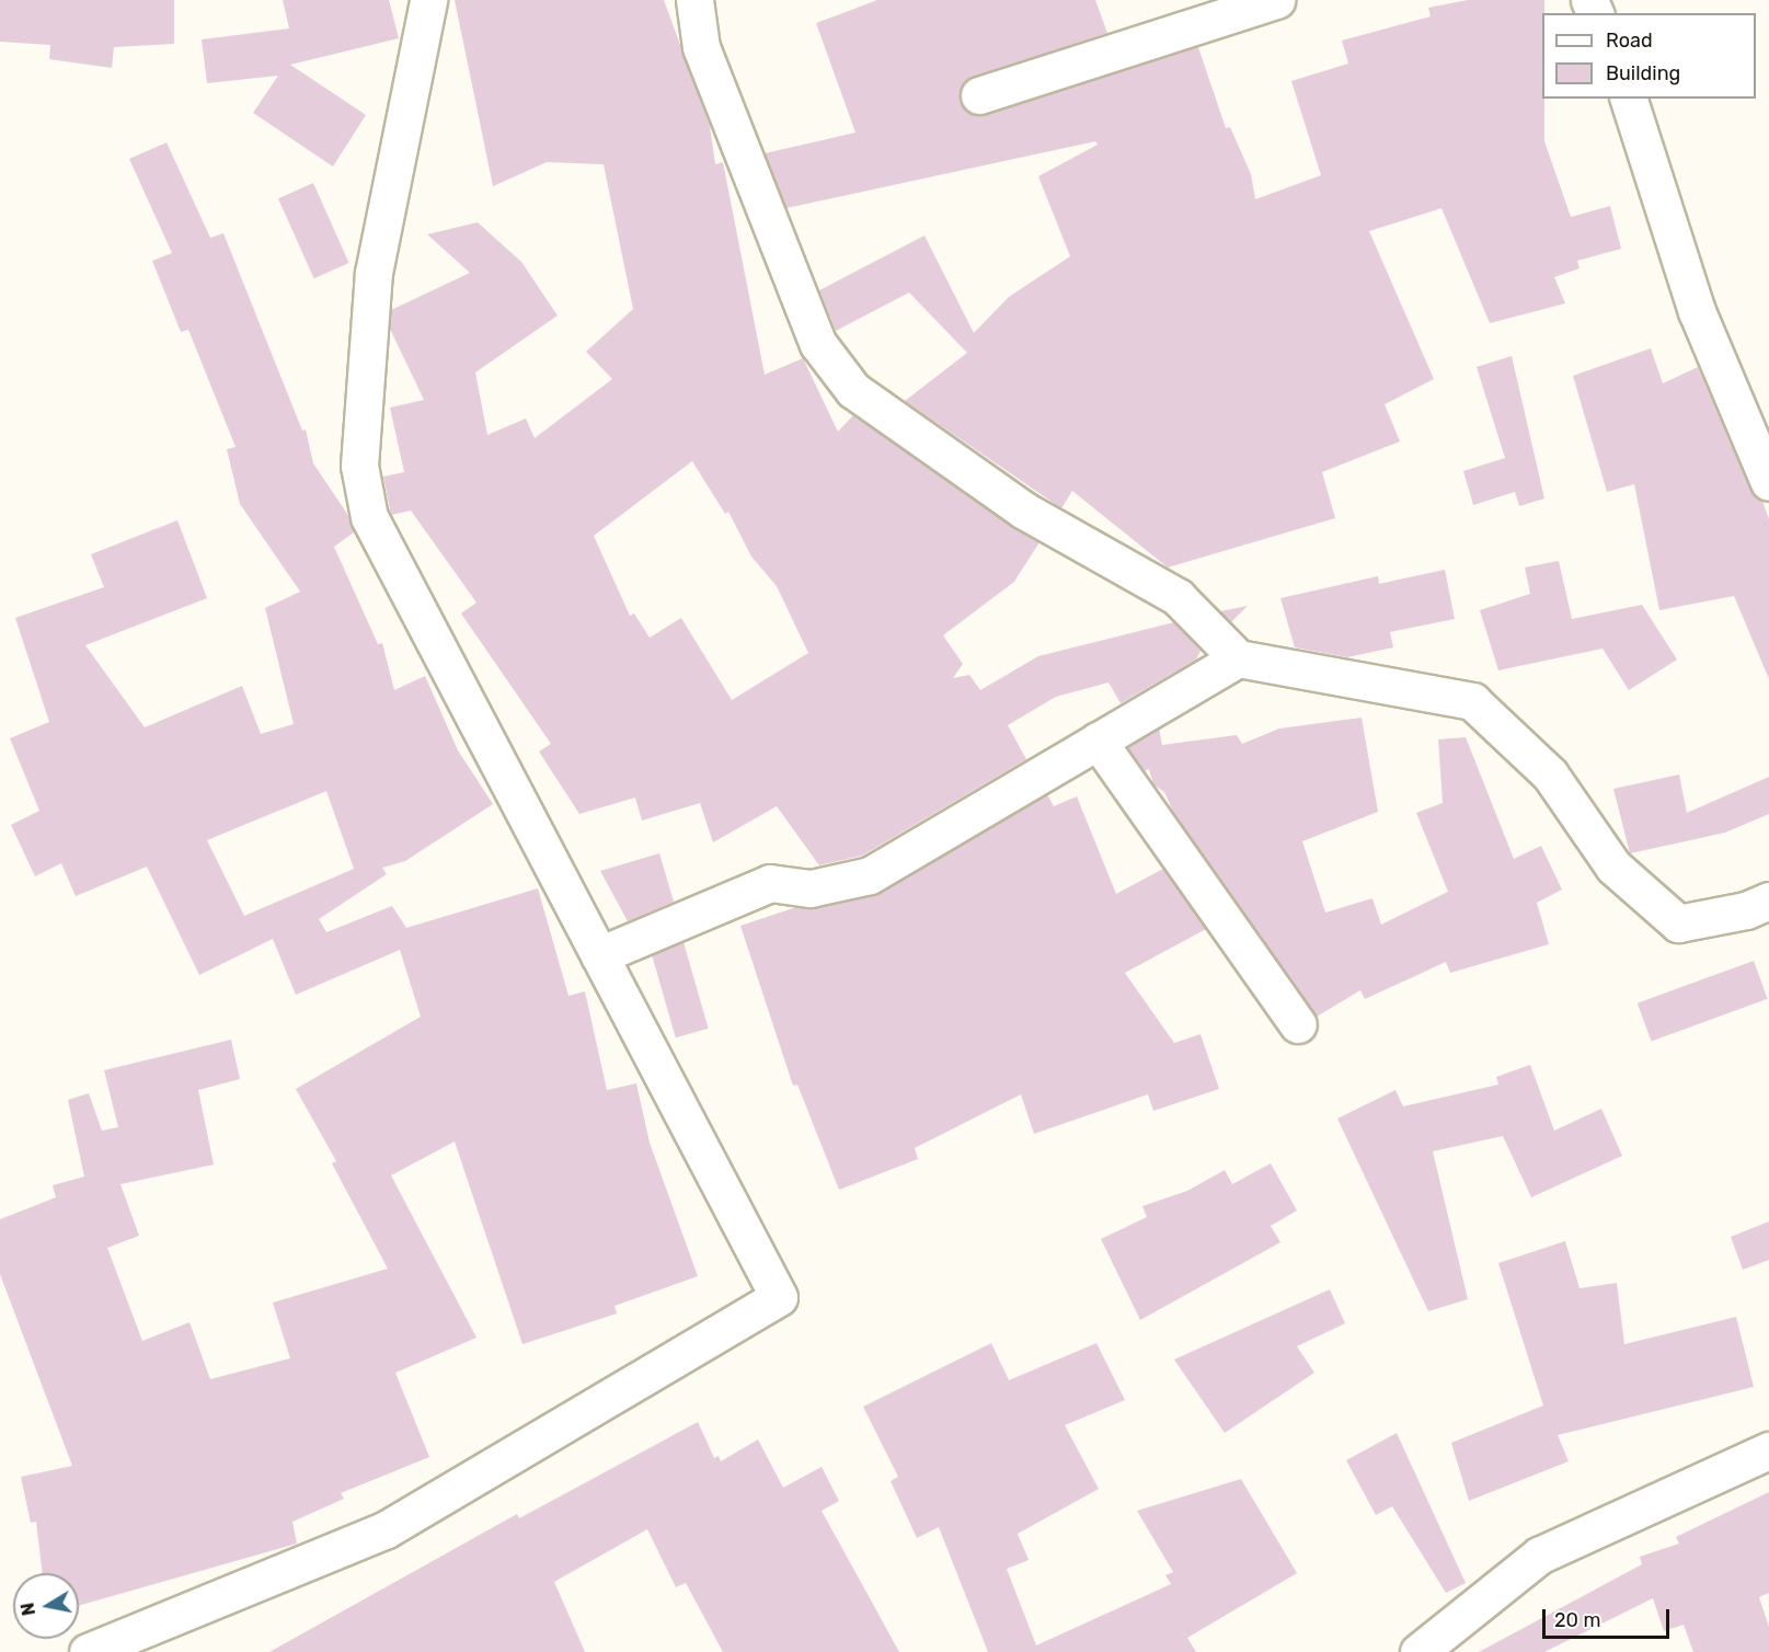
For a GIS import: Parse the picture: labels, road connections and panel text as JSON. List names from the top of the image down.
{
  "legend": ["Road", "Building"],
  "scale_bar": "20 m",
  "north": "left"
}
